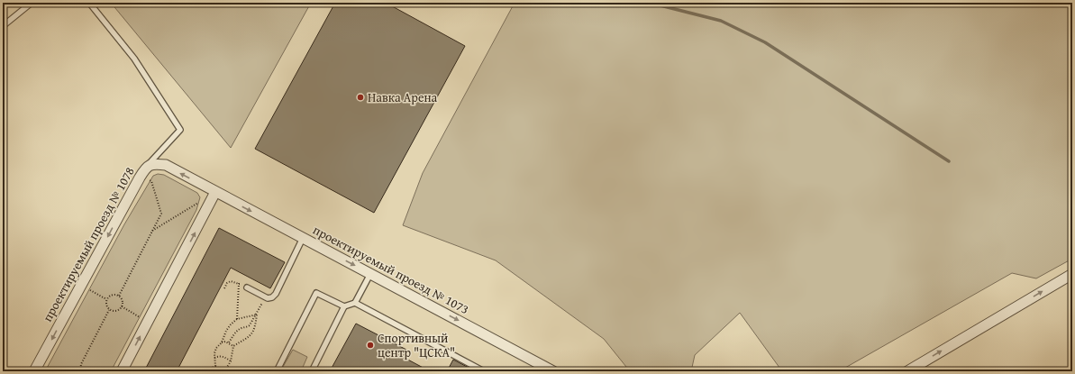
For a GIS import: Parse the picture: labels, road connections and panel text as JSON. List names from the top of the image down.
{
  "streets": {
    "street": ["проектируемый проезд № 1078", "проектируемый проезд № 1073"]
  },
  "crossings": [
    ["проектируемый проезд № 1078", "проектируемый проезд № 1073"]
  ],
  "one_way": ["проектируемый проезд № 1073"],
  "places": ["Навка Арена", "Спортивный центр \"ЦСКА\""]
}
